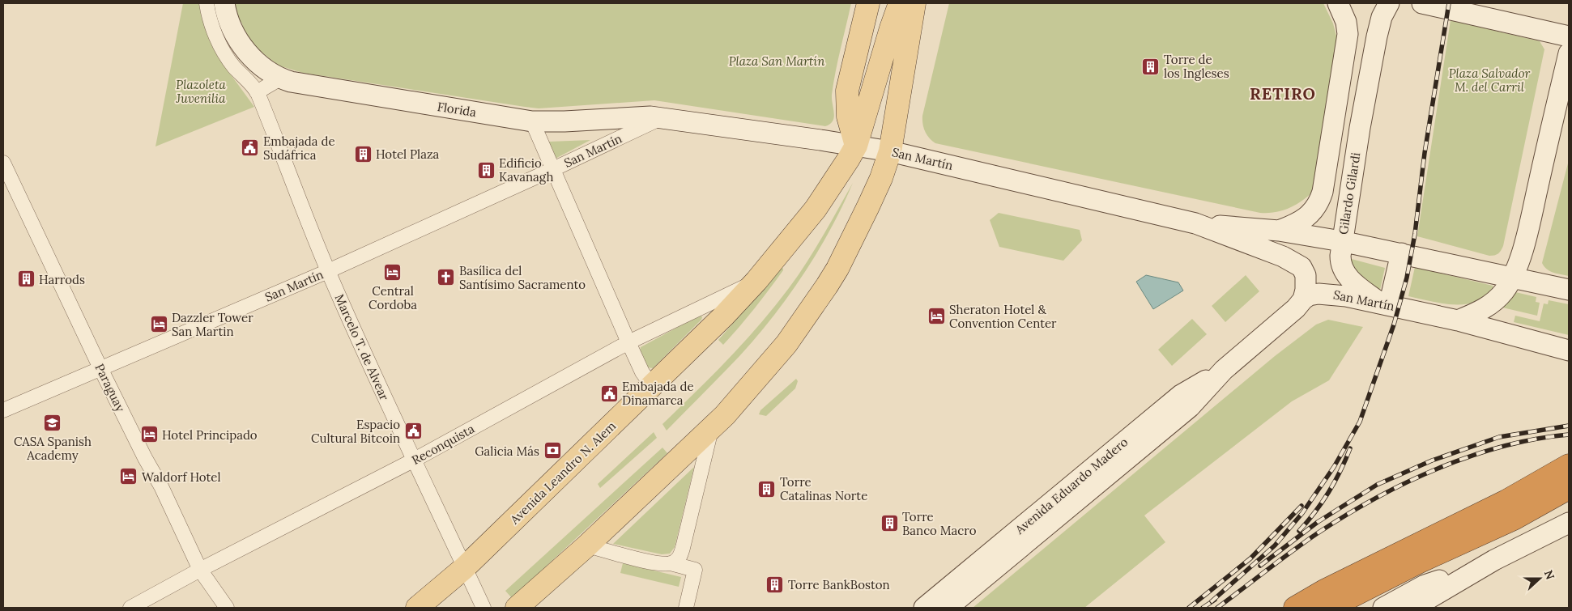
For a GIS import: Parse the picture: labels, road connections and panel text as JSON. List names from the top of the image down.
{
  "streets": {
    "main road": [
      "Florida",
      "San Martín",
      "Gilardo Gilardi",
      "Avenida Leandro N. Alem",
      "Avenida Eduardo Madero"
    ],
    "street": ["Marcelo T. de Alvear", "Paraguay", "Reconquista"]
  },
  "crossings": [
    ["Florida", "San Martín"],
    ["San Martín", "Gilardo Gilardi"],
    ["San Martín", "Marcelo T. de Alvear"],
    ["San Martín", "Paraguay"],
    ["San Martín", "Avenida Leandro N. Alem"],
    ["San Martín", "Avenida Eduardo Madero"],
    ["Marcelo T. de Alvear", "Reconquista"],
    ["Marcelo T. de Alvear", "Avenida Leandro N. Alem"],
    ["Paraguay", "Reconquista"],
    ["Reconquista", "Avenida Leandro N. Alem"]
  ],
  "districts": ["RETIRO"],
  "parks": ["Plaza San Martín", "Plaza Salvador M. del Carril", "Plazoleta Juvenilia"],
  "places": {
    "building": [
      "Torre de los Ingleses",
      "Hotel Plaza",
      "Edificio Kavanagh",
      "Harrods",
      "Torre Catalinas Norte",
      "Torre Banco Macro",
      "Torre BankBoston"
    ],
    "public building": ["Embajada de Sudáfrica", "Embajada de Dinamarca", "Espacio Cultural Bitcoin"],
    "hotel": [
      "Central Cordoba",
      "Sheraton Hotel & Convention Center",
      "Dazzler Tower San Martin",
      "Hotel Principado",
      "Waldorf Hotel"
    ],
    "church": ["Basílica del Santísimo Sacramento"],
    "school or university": ["CASA Spanish Academy"],
    "bank": ["Galicia Más"]
  },
  "north": "right"
}
